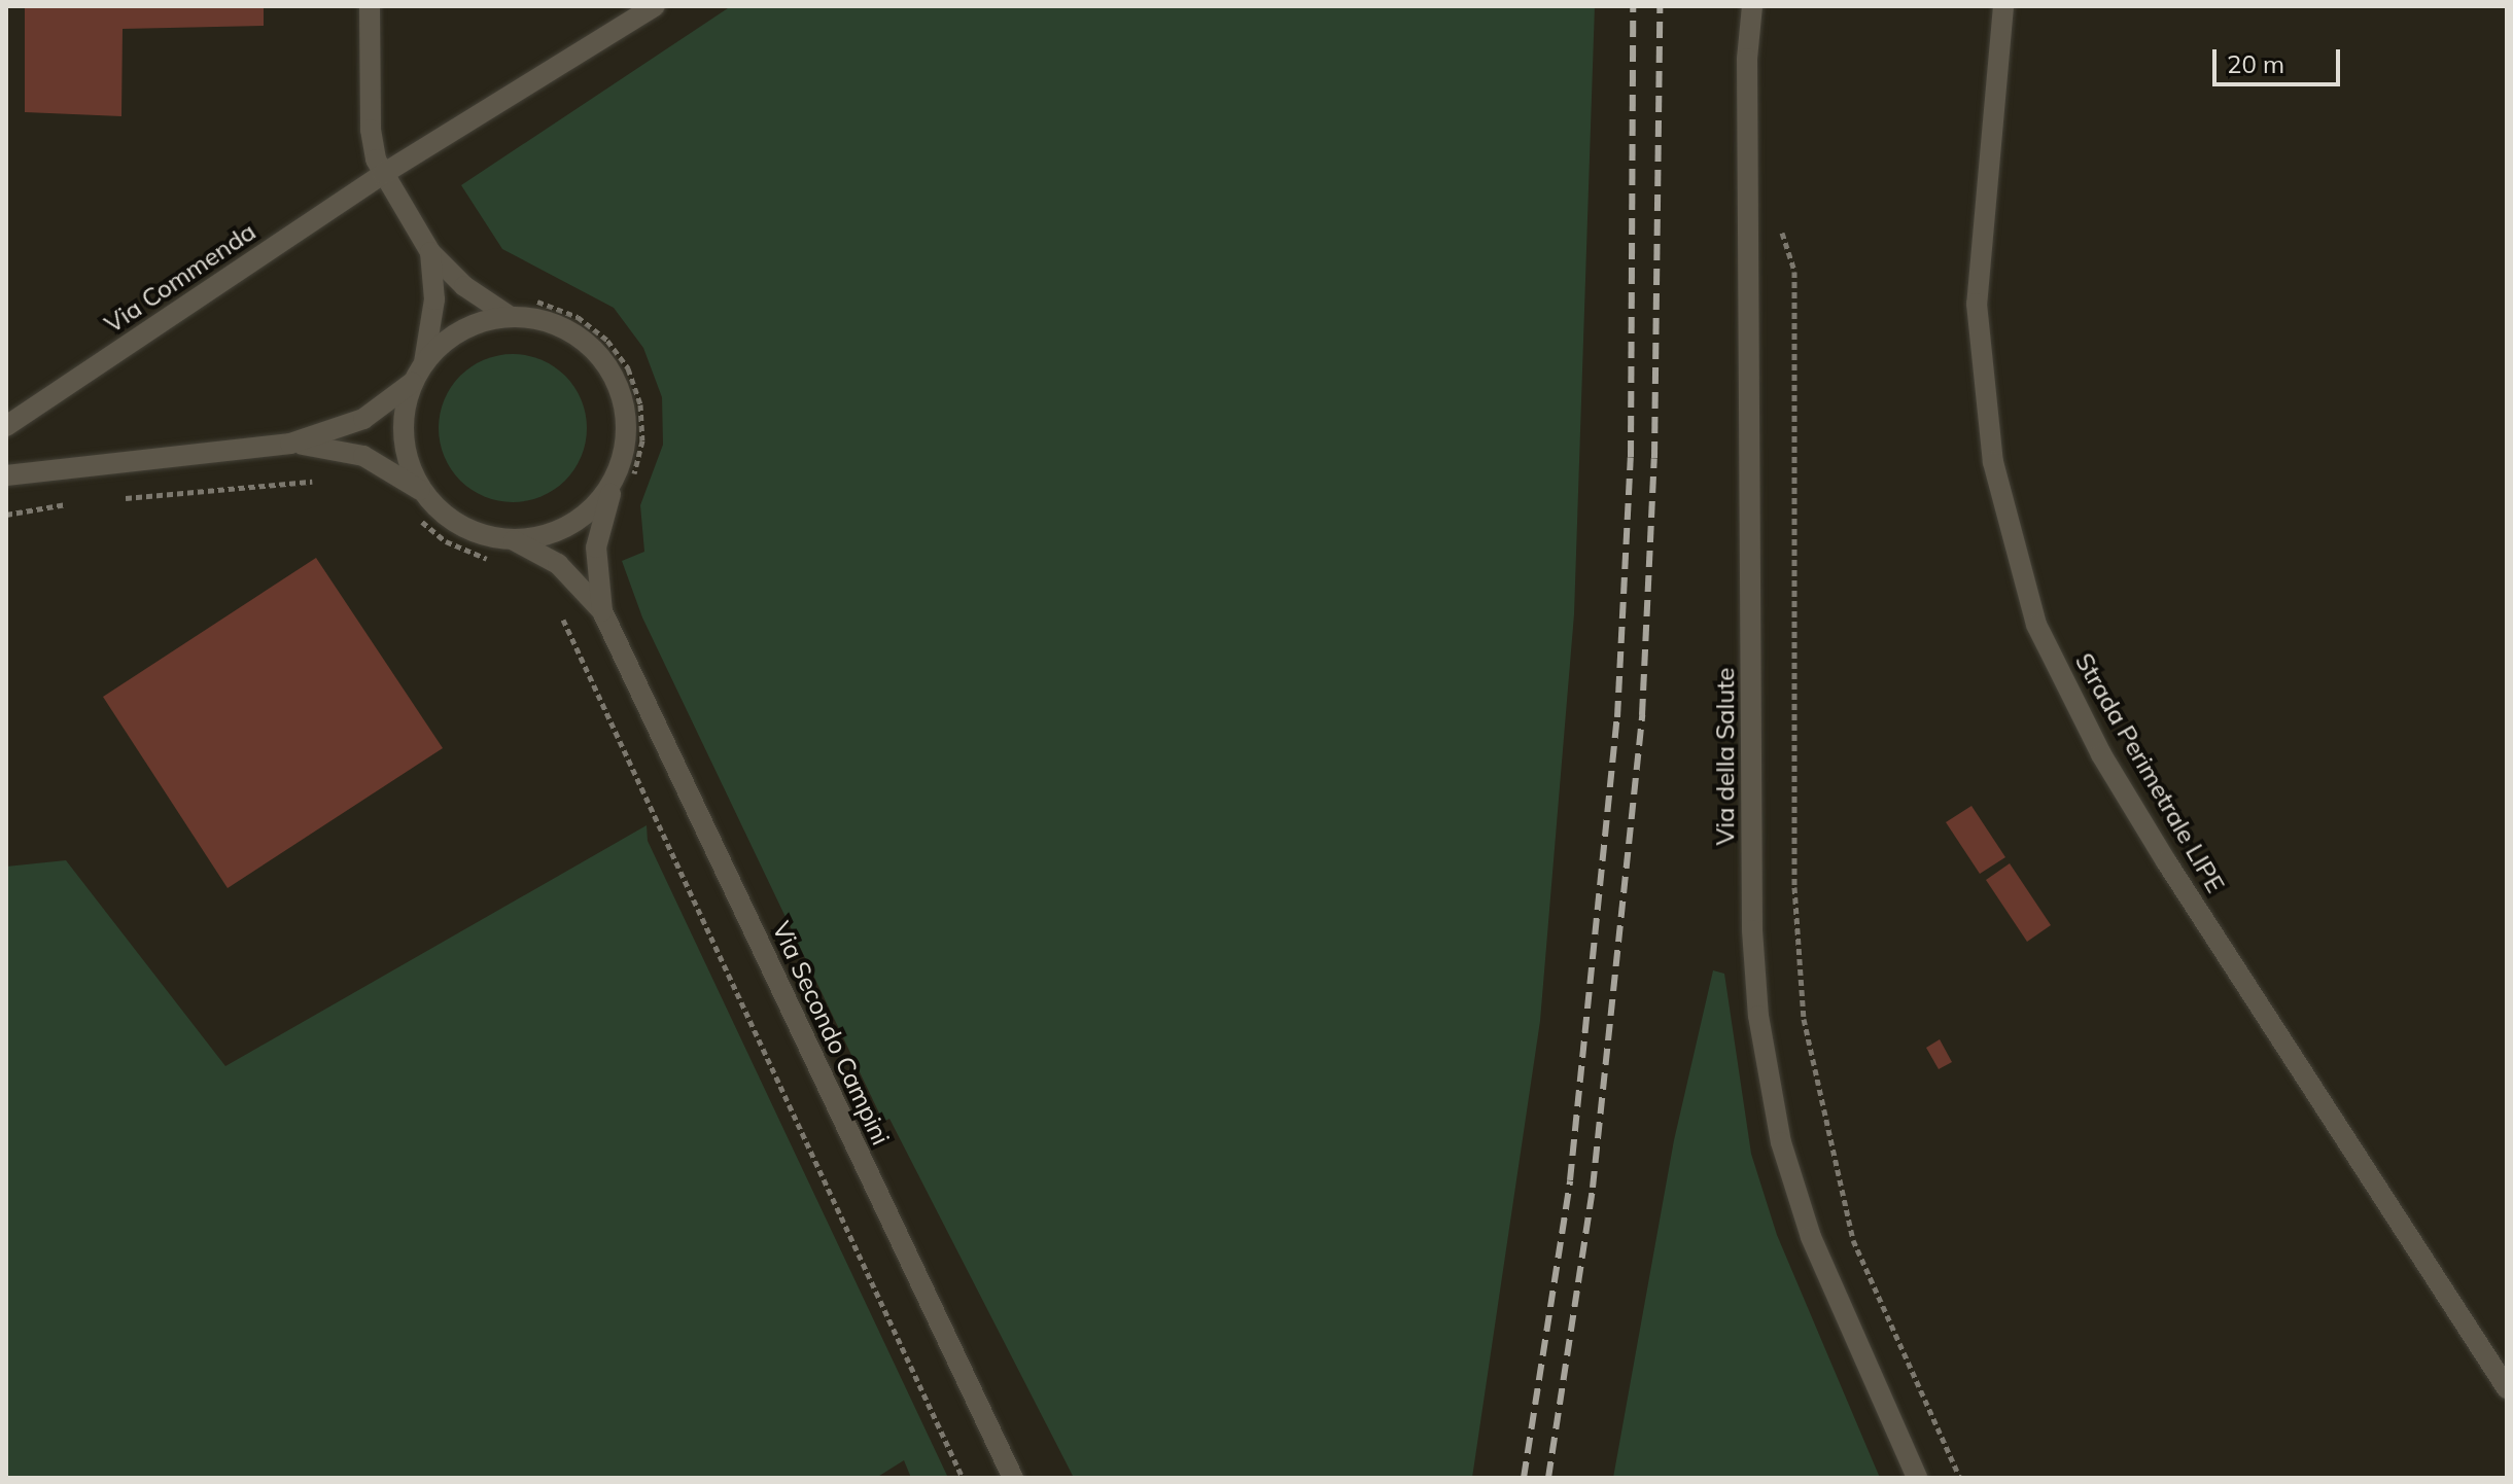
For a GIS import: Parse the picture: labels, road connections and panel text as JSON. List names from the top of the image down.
{
  "streets": {
    "street": [
      "Via Commenda",
      "Via della Salute",
      "Strada Perimetrale LIPE",
      "Via Secondo Campini"
    ]
  },
  "scale_bar": "20 m"
}
